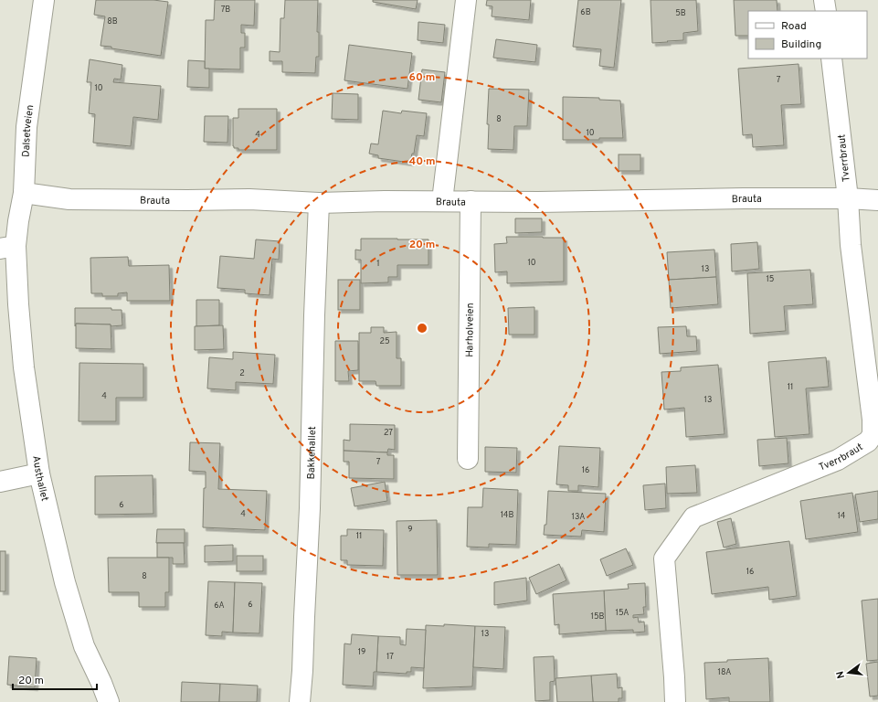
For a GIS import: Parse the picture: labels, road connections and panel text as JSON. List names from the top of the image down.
{
  "streets": {
    "street": [
      "Dalsetveien",
      "Tverrbraut",
      "Brauta",
      "Harholveien",
      "Bakkehallet",
      "Austhallet"
    ]
  },
  "crossings": [
    ["Dalsetveien", "Brauta"],
    ["Dalsetveien", "Austhallet"],
    ["Tverrbraut", "Brauta"],
    ["Brauta", "Harholveien"],
    ["Brauta", "Bakkehallet"]
  ],
  "house_numbers": [
    "7B",
    "6B",
    "5B",
    "8B",
    "7",
    "10",
    "8",
    "10",
    "4",
    "10",
    "1",
    "13",
    "15",
    "25",
    "2",
    "11",
    "4",
    "13",
    "27",
    "7",
    "16",
    "6",
    "4",
    "14B",
    "14",
    "13A",
    "9",
    "11",
    "16",
    "8",
    "6",
    "6A",
    "15A",
    "15B",
    "13",
    "19",
    "17",
    "18A"
  ],
  "legend": ["Road", "Building"],
  "scale_bar": "20 m",
  "north": "left",
  "rings": ["60 m", "40 m", "20 m"]
}
